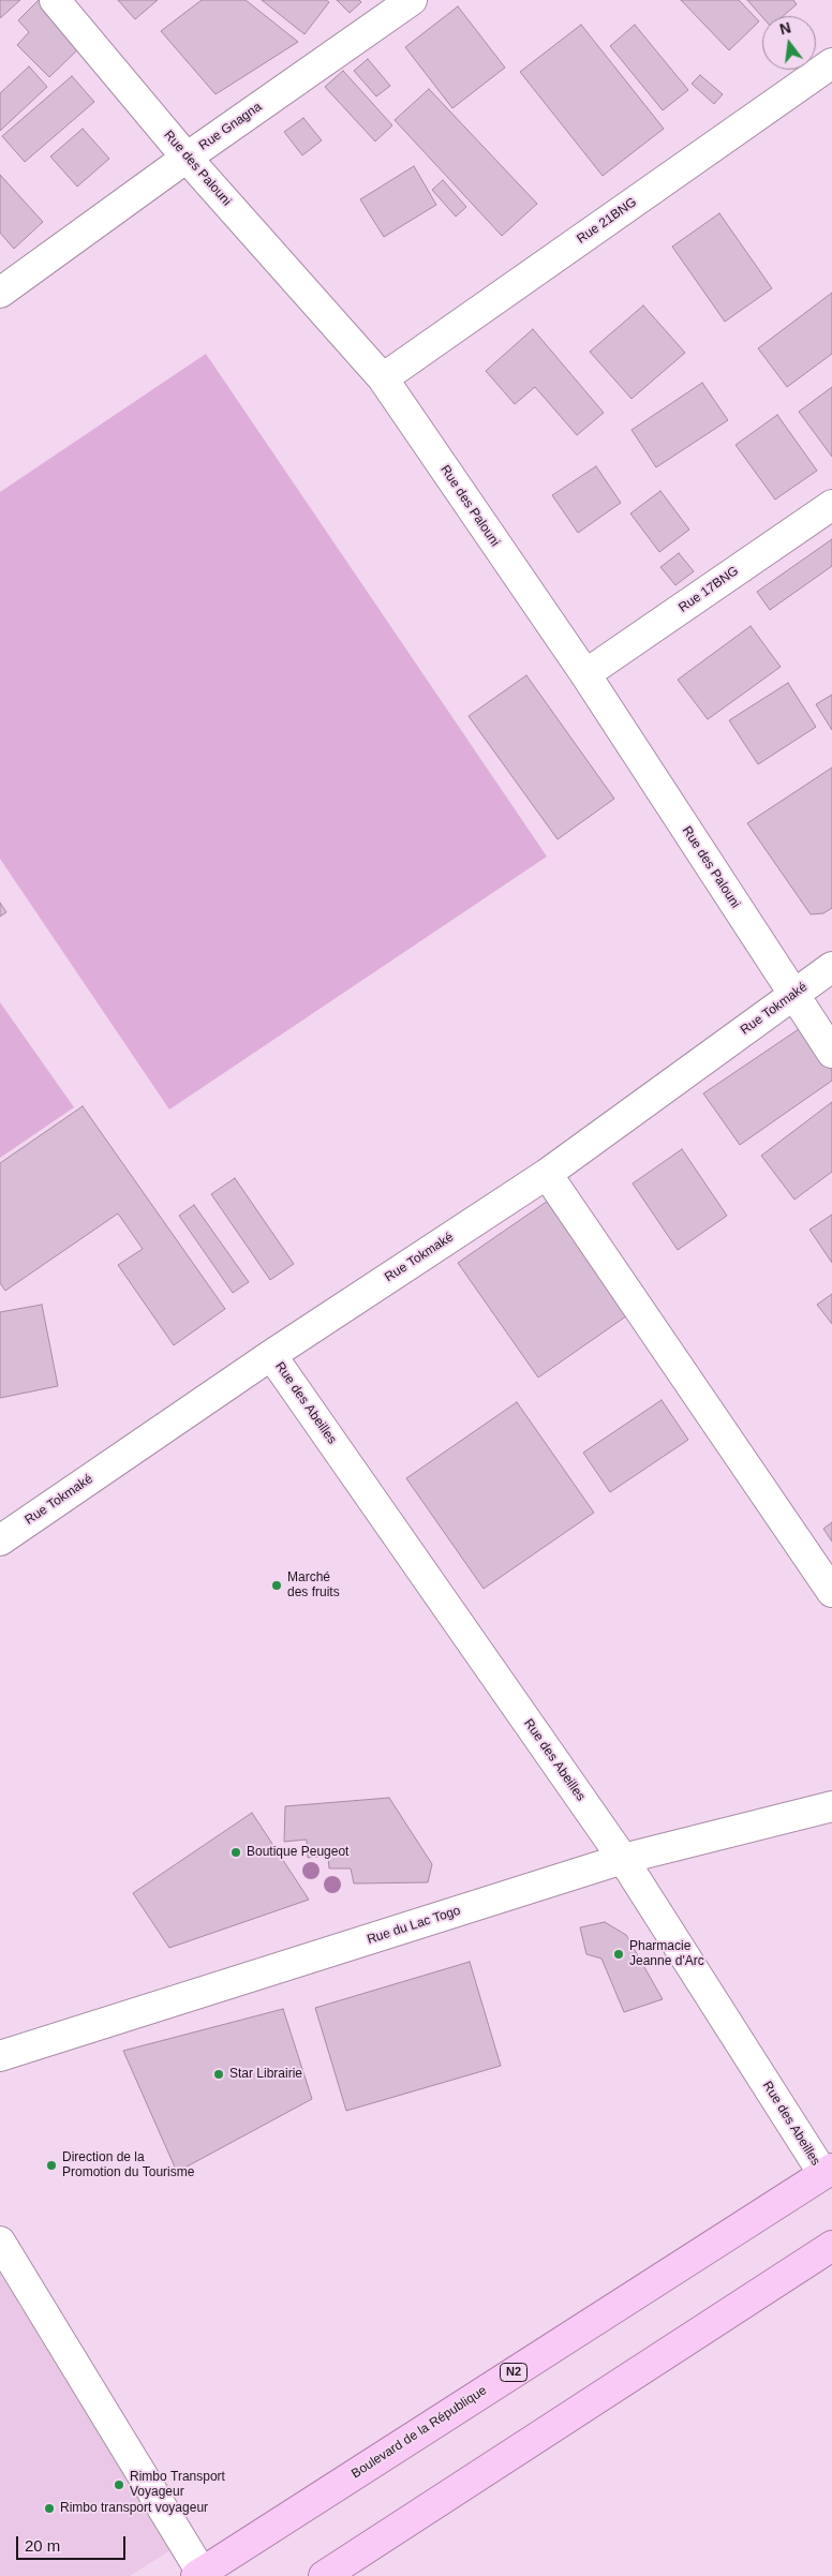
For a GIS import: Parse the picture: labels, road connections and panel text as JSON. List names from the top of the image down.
{
  "streets": {
    "highway": ["N2", "Boulevard de la République"],
    "street": [
      "Rue Gnagna",
      "Rue des Palouni",
      "Rue 21BNG",
      "Rue 17BNG",
      "Rue Tokmaké",
      "Rue des Abeilles",
      "Rue du Lac Togo"
    ]
  },
  "crossings": [
    ["Rue Gnagna", "Rue des Palouni"],
    ["Rue des Palouni", "Rue 21BNG"],
    ["Rue des Palouni", "Rue 17BNG"],
    ["Rue des Palouni", "Rue Tokmaké"],
    ["Rue Tokmaké", "Rue des Abeilles"],
    ["Rue des Abeilles", "Rue du Lac Togo"],
    ["Rue des Abeilles", "Boulevard de la République"]
  ],
  "places": [
    "Marché des fruits",
    "Boutique Peugeot",
    "Pharmacie Jeanne d'Arc",
    "Star Librairie",
    "Direction de la Promotion du Tourisme",
    "Rimbo Transport Voyageur",
    "Rimbo transport voyageur"
  ],
  "scale_bar": "20 m",
  "north": "top"
}
